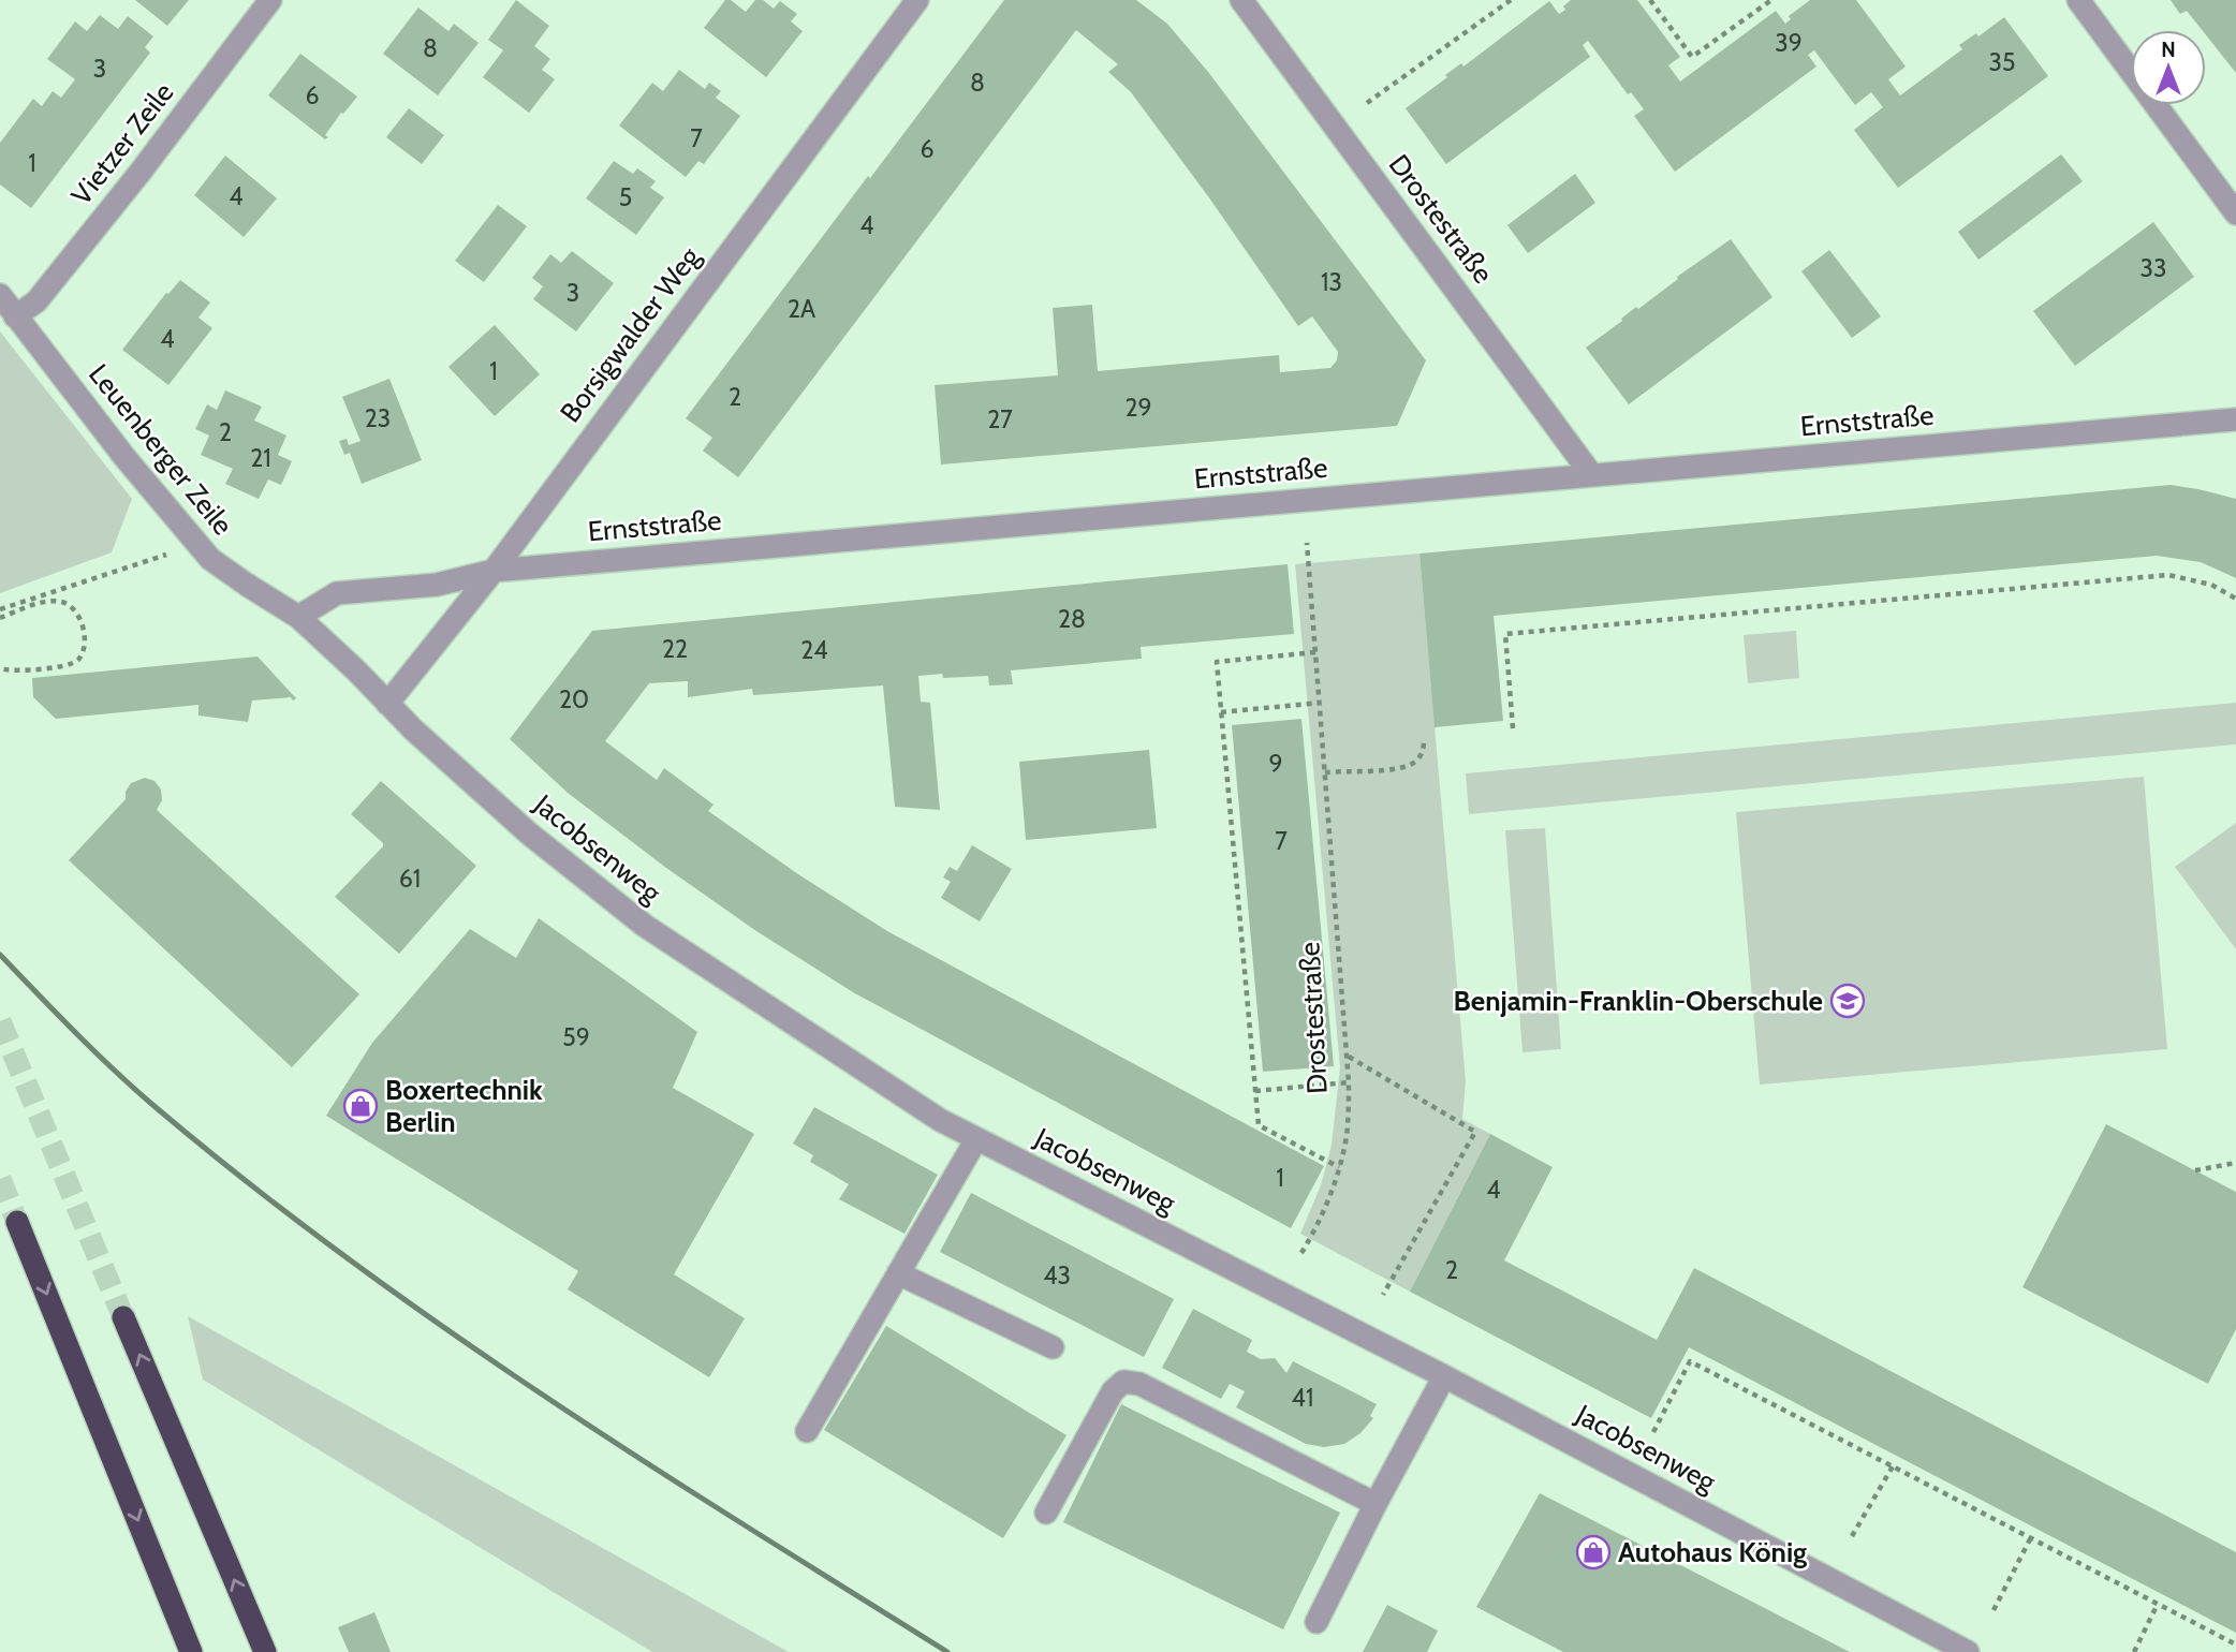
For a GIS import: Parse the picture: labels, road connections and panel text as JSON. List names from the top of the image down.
{
  "streets": {
    "street": [
      "Vietzer Zeile",
      "Drostestraße",
      "Borsigwalder Weg",
      "Ernststraße",
      "Leuenberger Zeile",
      "Jacobsenweg"
    ]
  },
  "crossings": [
    ["Vietzer Zeile", "Leuenberger Zeile"],
    ["Drostestraße", "Ernststraße"],
    ["Borsigwalder Weg", "Ernststraße"],
    ["Borsigwalder Weg", "Jacobsenweg"],
    ["Ernststraße", "Leuenberger Zeile"],
    ["Ernststraße", "Jacobsenweg"],
    ["Leuenberger Zeile", "Jacobsenweg"]
  ],
  "places": {
    "school or university": ["Benjamin-Franklin-Oberschule"],
    "shop": ["Boxertechnik Berlin", "Autohaus König"]
  },
  "house_numbers": [
    "39",
    "8",
    "35",
    "3",
    "8",
    "6",
    "7",
    "6",
    "1",
    "4",
    "5",
    "4",
    "33",
    "13",
    "3",
    "2A",
    "4",
    "1",
    "2",
    "29",
    "23",
    "27",
    "2",
    "21",
    "28",
    "22",
    "24",
    "20",
    "9",
    "7",
    "61",
    "59",
    "1",
    "4",
    "2",
    "43",
    "41"
  ],
  "north": "top"
}
